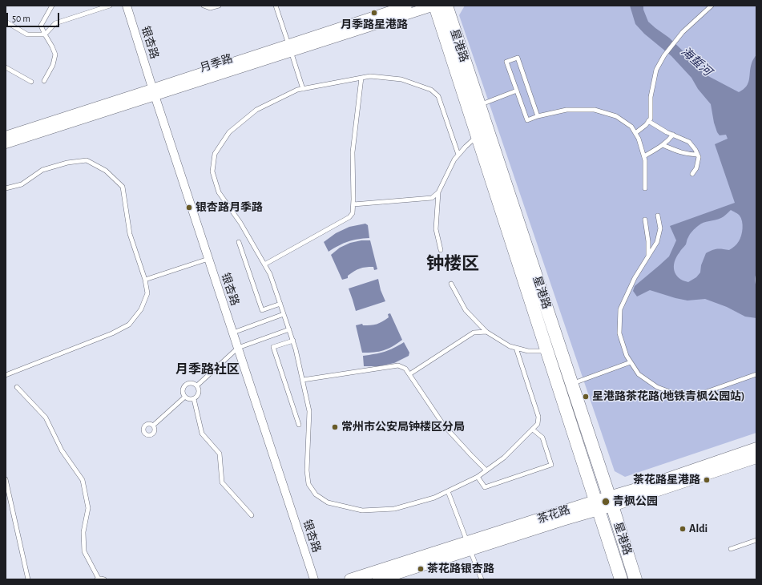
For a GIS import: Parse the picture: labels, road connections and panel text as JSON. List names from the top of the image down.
{
  "streets": {
    "main road": ["星港路", "茶花路"],
    "street": ["银杏路", "月季路"]
  },
  "crossings": [
    ["银杏路", "月季路"],
    ["星港路", "月季路"],
    ["星港路", "茶花路"]
  ],
  "districts": ["钟楼区", "月季路社区"],
  "water": ["海蜇河"],
  "places": [
    "月季路星港路",
    "银杏路月季路",
    "星港路茶花路(地铁青枫公园站)",
    "常州市公安局钟楼区分局",
    "茶花路星港路",
    "青枫公园",
    "Aldi",
    "茶花路银杏路"
  ],
  "scale_bar": "50 m"
}
